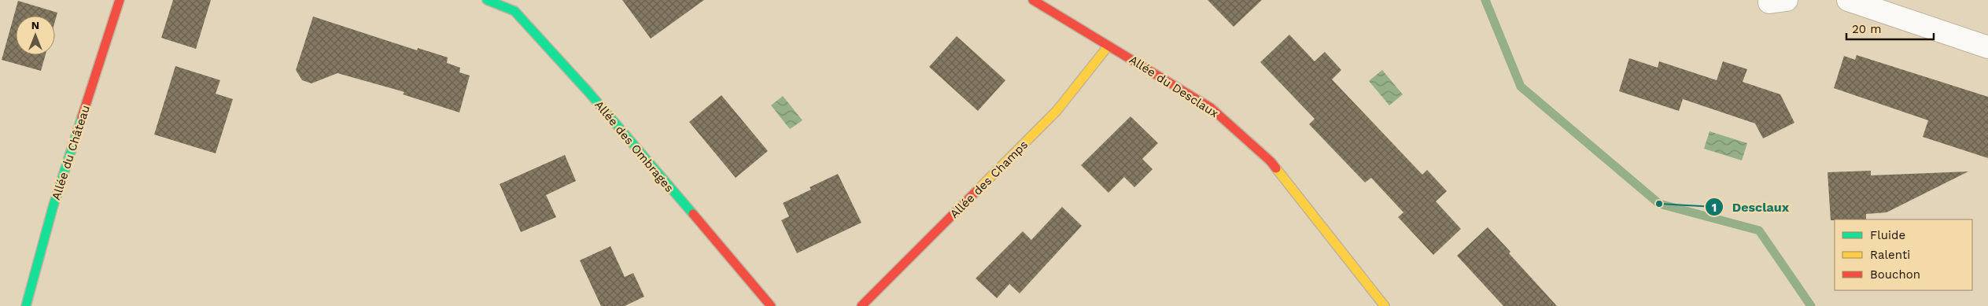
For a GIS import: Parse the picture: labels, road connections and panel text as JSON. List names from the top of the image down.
{
  "streets": {
    "street": [
      "Allée du Desclaux",
      "Allée des Ombrages",
      "Allée du Château",
      "Allée des Champs"
    ]
  },
  "crossings": [
    ["Allée du Desclaux", "Allée des Champs"]
  ],
  "places": ["Desclaux"],
  "legend": ["Fluide", "Ralenti", "Bouchon"],
  "scale_bar": "20 m",
  "north": "top"
}
